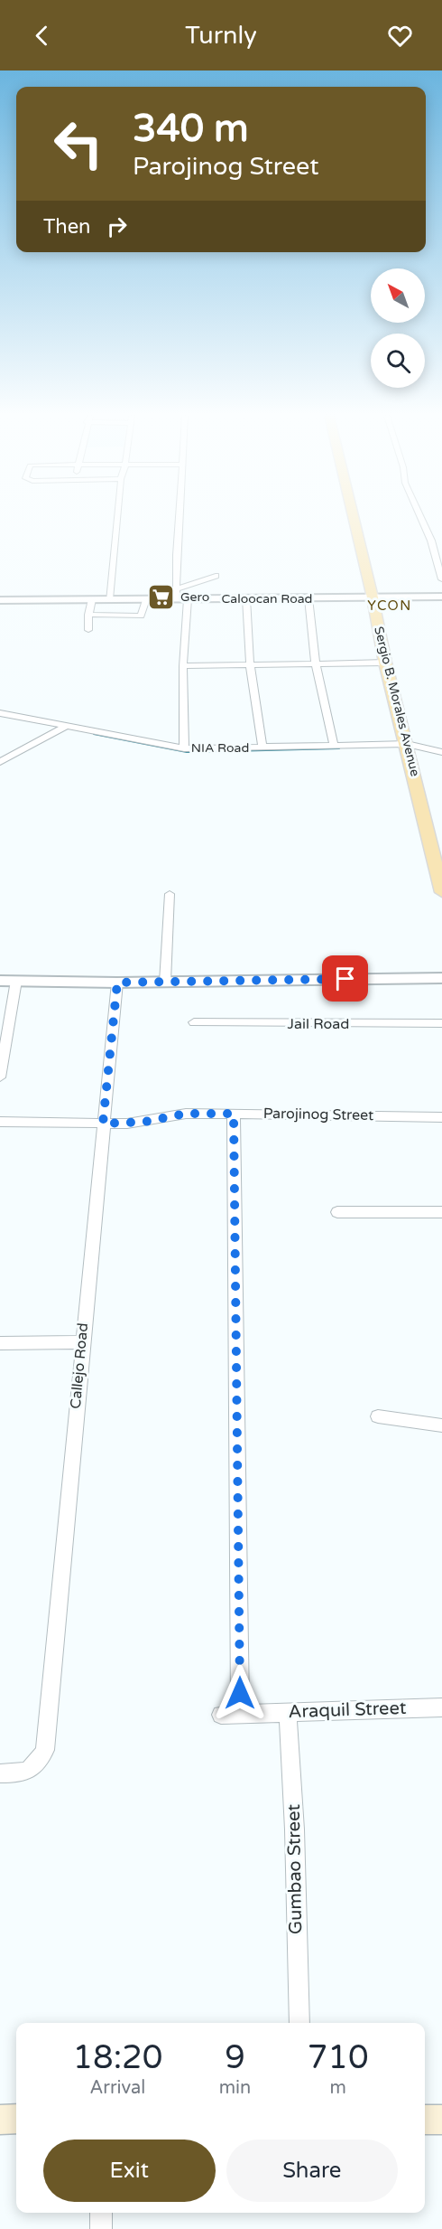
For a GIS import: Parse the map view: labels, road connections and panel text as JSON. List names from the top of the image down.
{
  "streets": {
    "main road": ["Sergio B. Morales Avenue"],
    "street": [
      "Caloocan Road",
      "NIA Road",
      "Jail Road",
      "Parojinog Street",
      "Callejo Road",
      "Araquil Street",
      "Gumbao Street"
    ]
  },
  "crossings": [
    ["Caloocan Road", "Sergio B. Morales Avenue"],
    ["Sergio B. Morales Avenue", "NIA Road"],
    ["Parojinog Street", "Callejo Road"],
    ["Araquil Street", "Gumbao Street"]
  ],
  "districts": ["YCON"],
  "places": {
    "supermarket": ["Gero"]
  },
  "north": "top left",
  "page": {
    "header": "Turnly",
    "turn": ["340 m", "Parojinog Street"],
    "then": "Then",
    "eta": [
      "18:20",
      "Arrival",
      "9",
      "min",
      "710",
      "m"
    ],
    "buttons": ["Exit", "Share"]
  }
}
